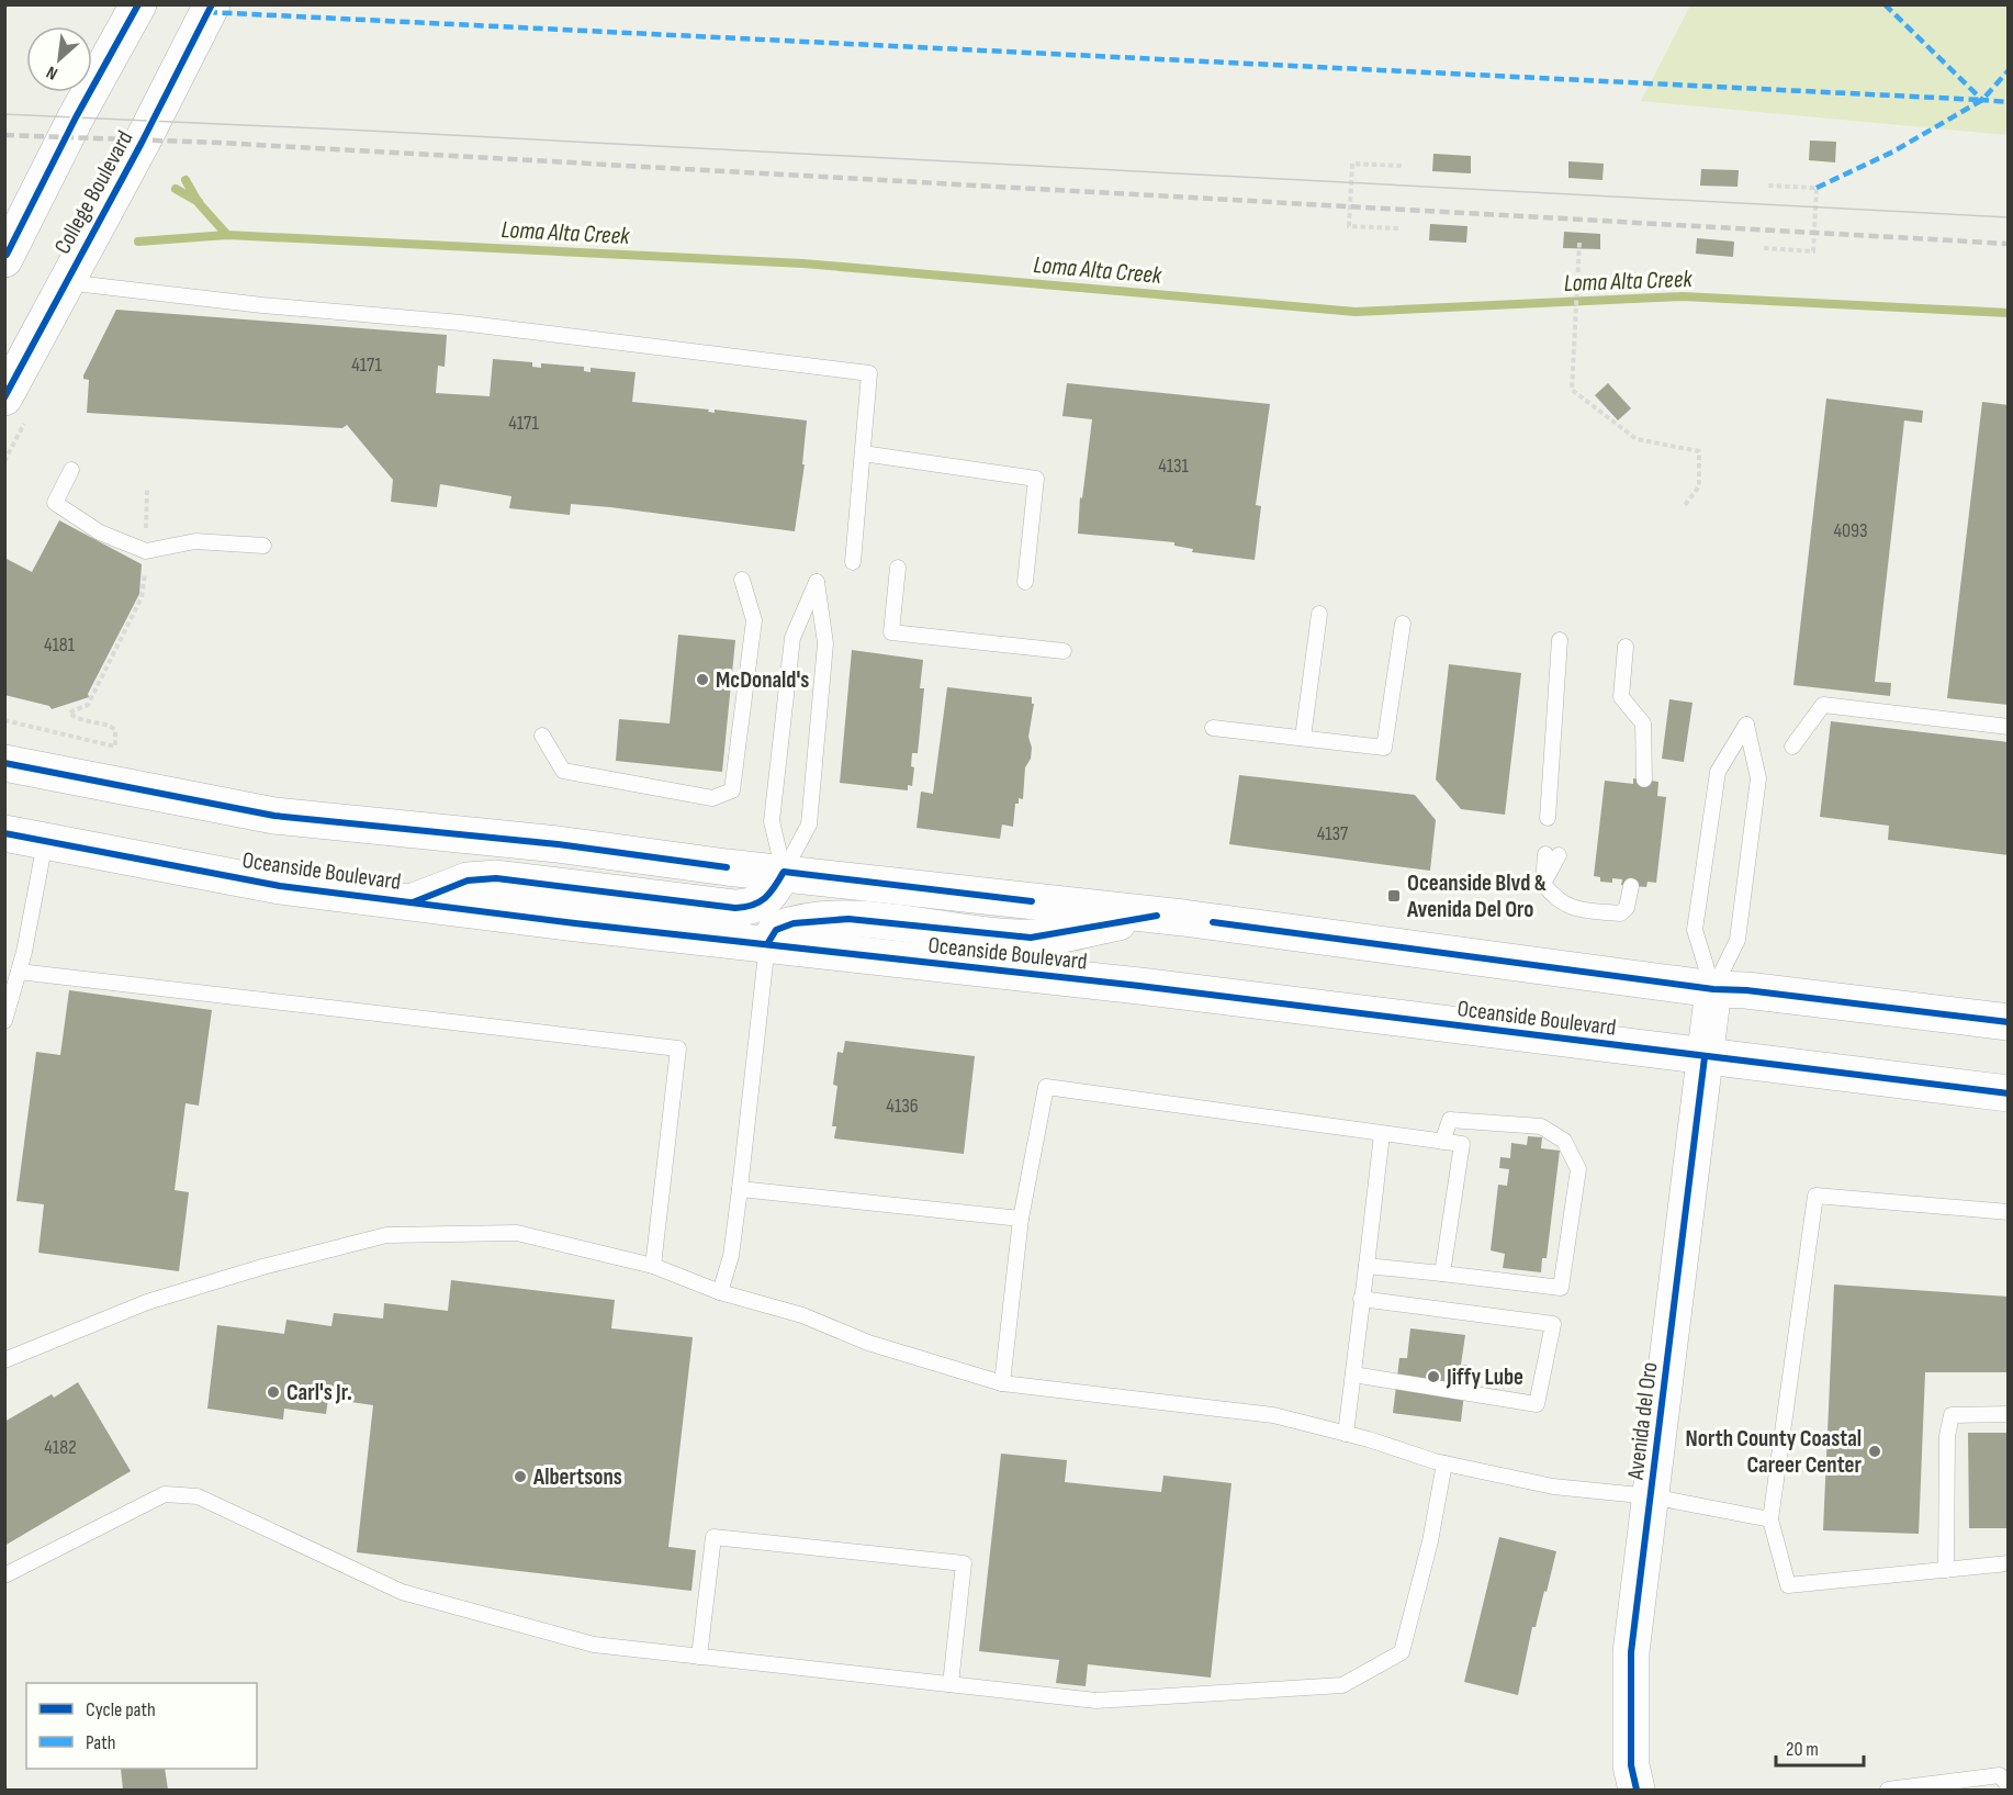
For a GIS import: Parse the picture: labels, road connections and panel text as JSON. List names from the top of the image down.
{
  "streets": {
    "main road": ["College Boulevard", "Oceanside Boulevard", "Avenida del Oro"]
  },
  "crossings": [
    ["Oceanside Boulevard", "Avenida del Oro"]
  ],
  "water": ["Loma Alta Creek"],
  "places": {
    "other": [
      "McDonald's",
      "Jiffy Lube",
      "Carl's Jr.",
      "North County Coastal Career Center",
      "Albertsons"
    ],
    "transit": ["Oceanside Blvd & Avenida Del Oro"]
  },
  "house_numbers": [
    "4171",
    "4171",
    "4131",
    "4093",
    "4181",
    "4137",
    "4136",
    "4182"
  ],
  "legend": ["Cycle path", "Path"],
  "scale_bar": "20 m",
  "north": "bottom left"
}
